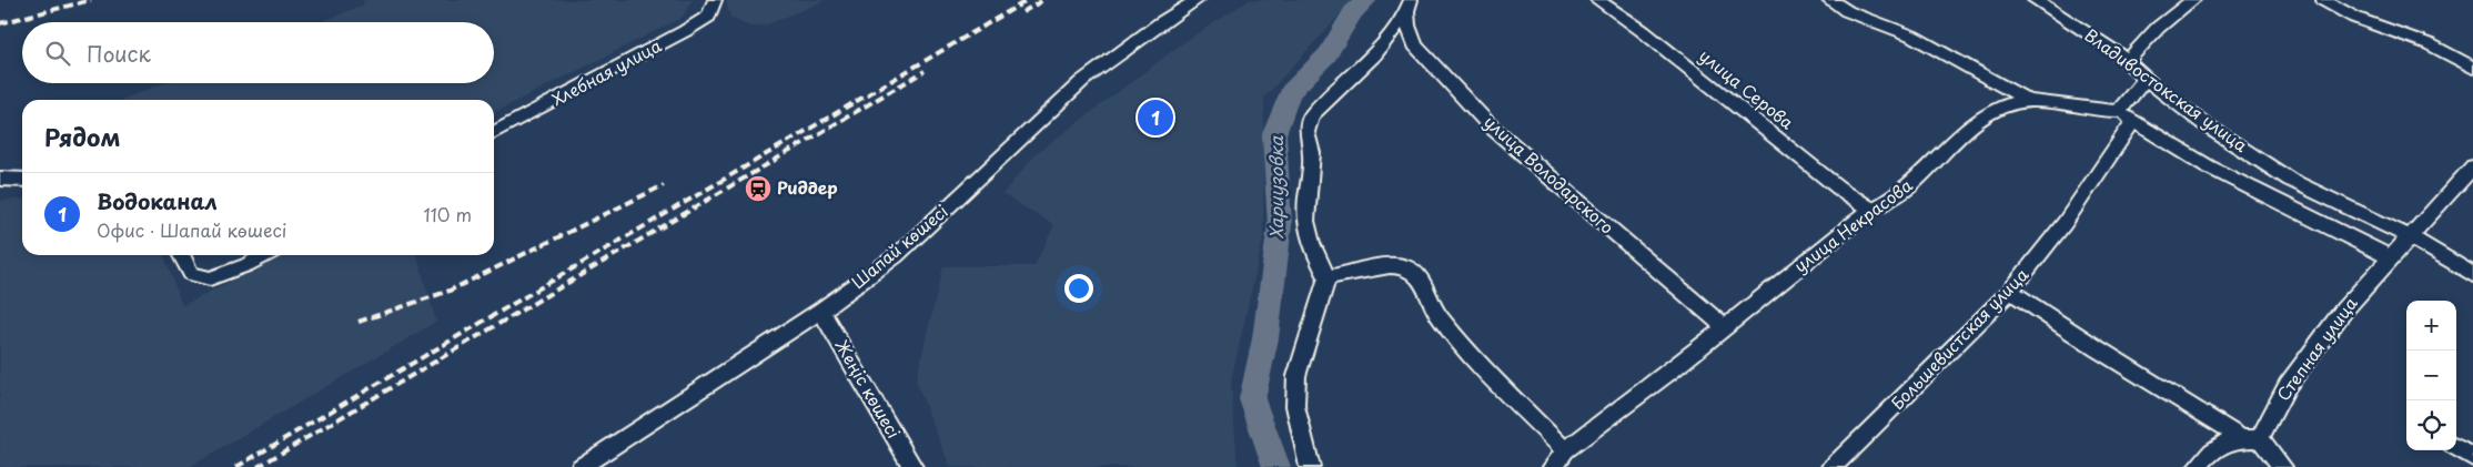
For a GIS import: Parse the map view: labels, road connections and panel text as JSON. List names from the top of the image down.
{
  "streets": {
    "street": [
      "Хлебная улица",
      "улица Серова",
      "Владивостокская улица",
      "улица Володарского",
      "улица Некрасова",
      "Шапай көшесі",
      "Большевистская улица",
      "Степная улица",
      "Жеңіс көшесі"
    ]
  },
  "crossings": [
    ["улица Серова", "улица Некрасова"],
    ["Владивостокская улица", "Степная улица"],
    ["улица Володарского", "улица Некрасова"],
    ["Шапай көшесі", "Жеңіс көшесі"]
  ],
  "water": ["Хариузовка"],
  "places": {
    "station": ["Риддер"]
  },
  "page": {
    "search": "Поиск",
    "pins": "1",
    "heading": "Рядом",
    "list": [
      {
        "mark": "1",
        "name": "Водоканал",
        "note": "Офис · Шапай көшесі",
        "value": "110 m"
      }
    ],
    "map_buttons": ["+", "−"]
  }
}
